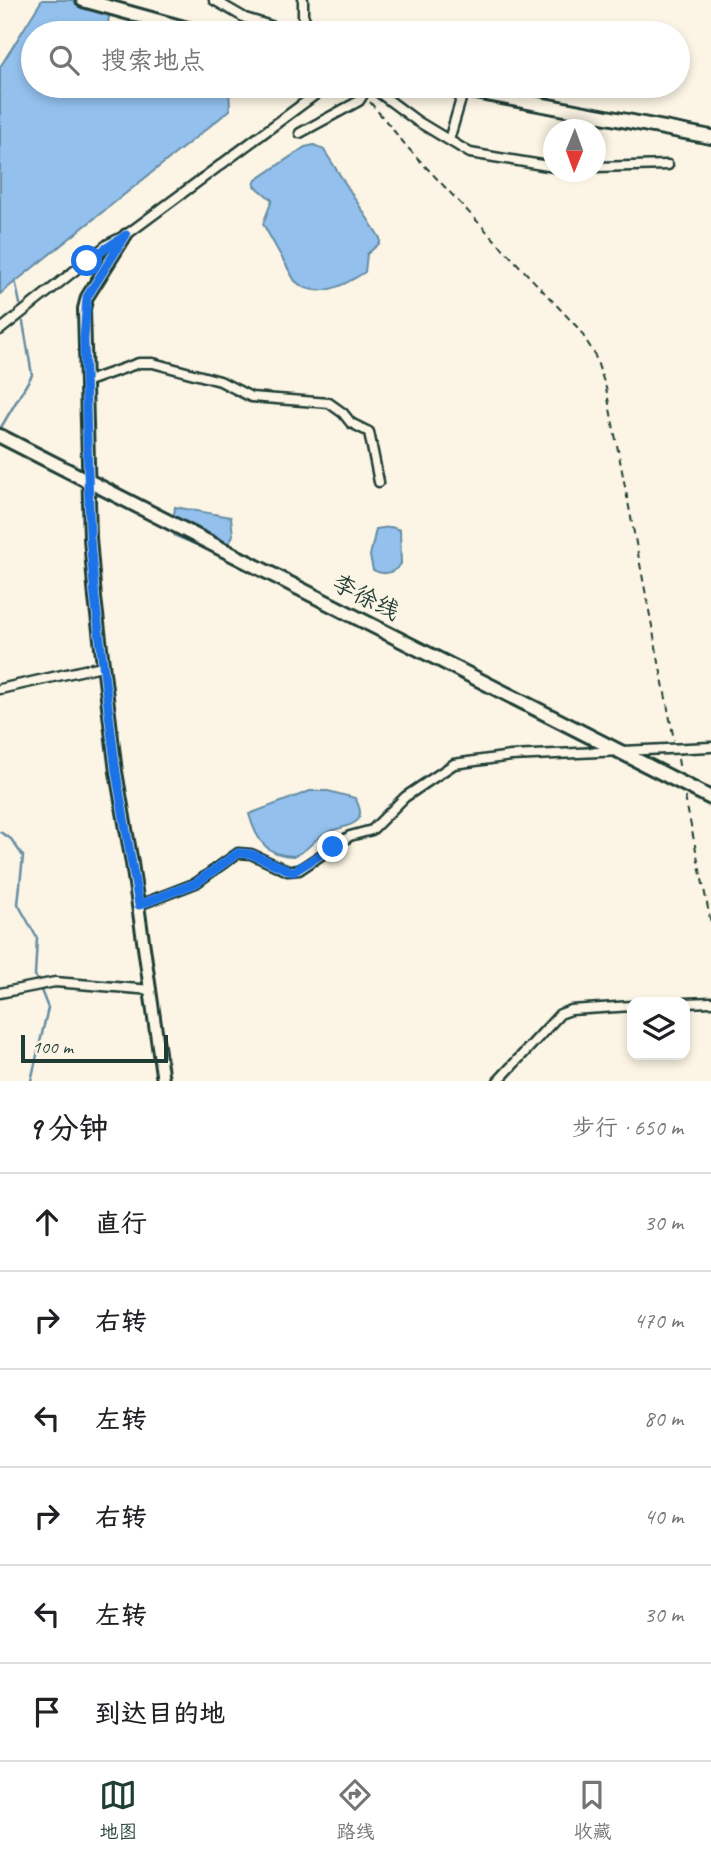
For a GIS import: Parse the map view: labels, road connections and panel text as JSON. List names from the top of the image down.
{
  "streets": {
    "main road": ["李徐线"]
  },
  "scale_bar": "100 m",
  "north": "bottom",
  "page": {
    "search": "搜索地点",
    "scale": "100 m",
    "heading": ["9 分钟", "步行 · 650 m"],
    "list": [
      ["直行", "30 m"],
      ["右转", "470 m"],
      ["左转", "80 m"],
      ["右转", "40 m"],
      ["左转", "30 m"],
      "到达目的地"
    ],
    "nav": ["地图", "路线", "收藏"]
  }
}
